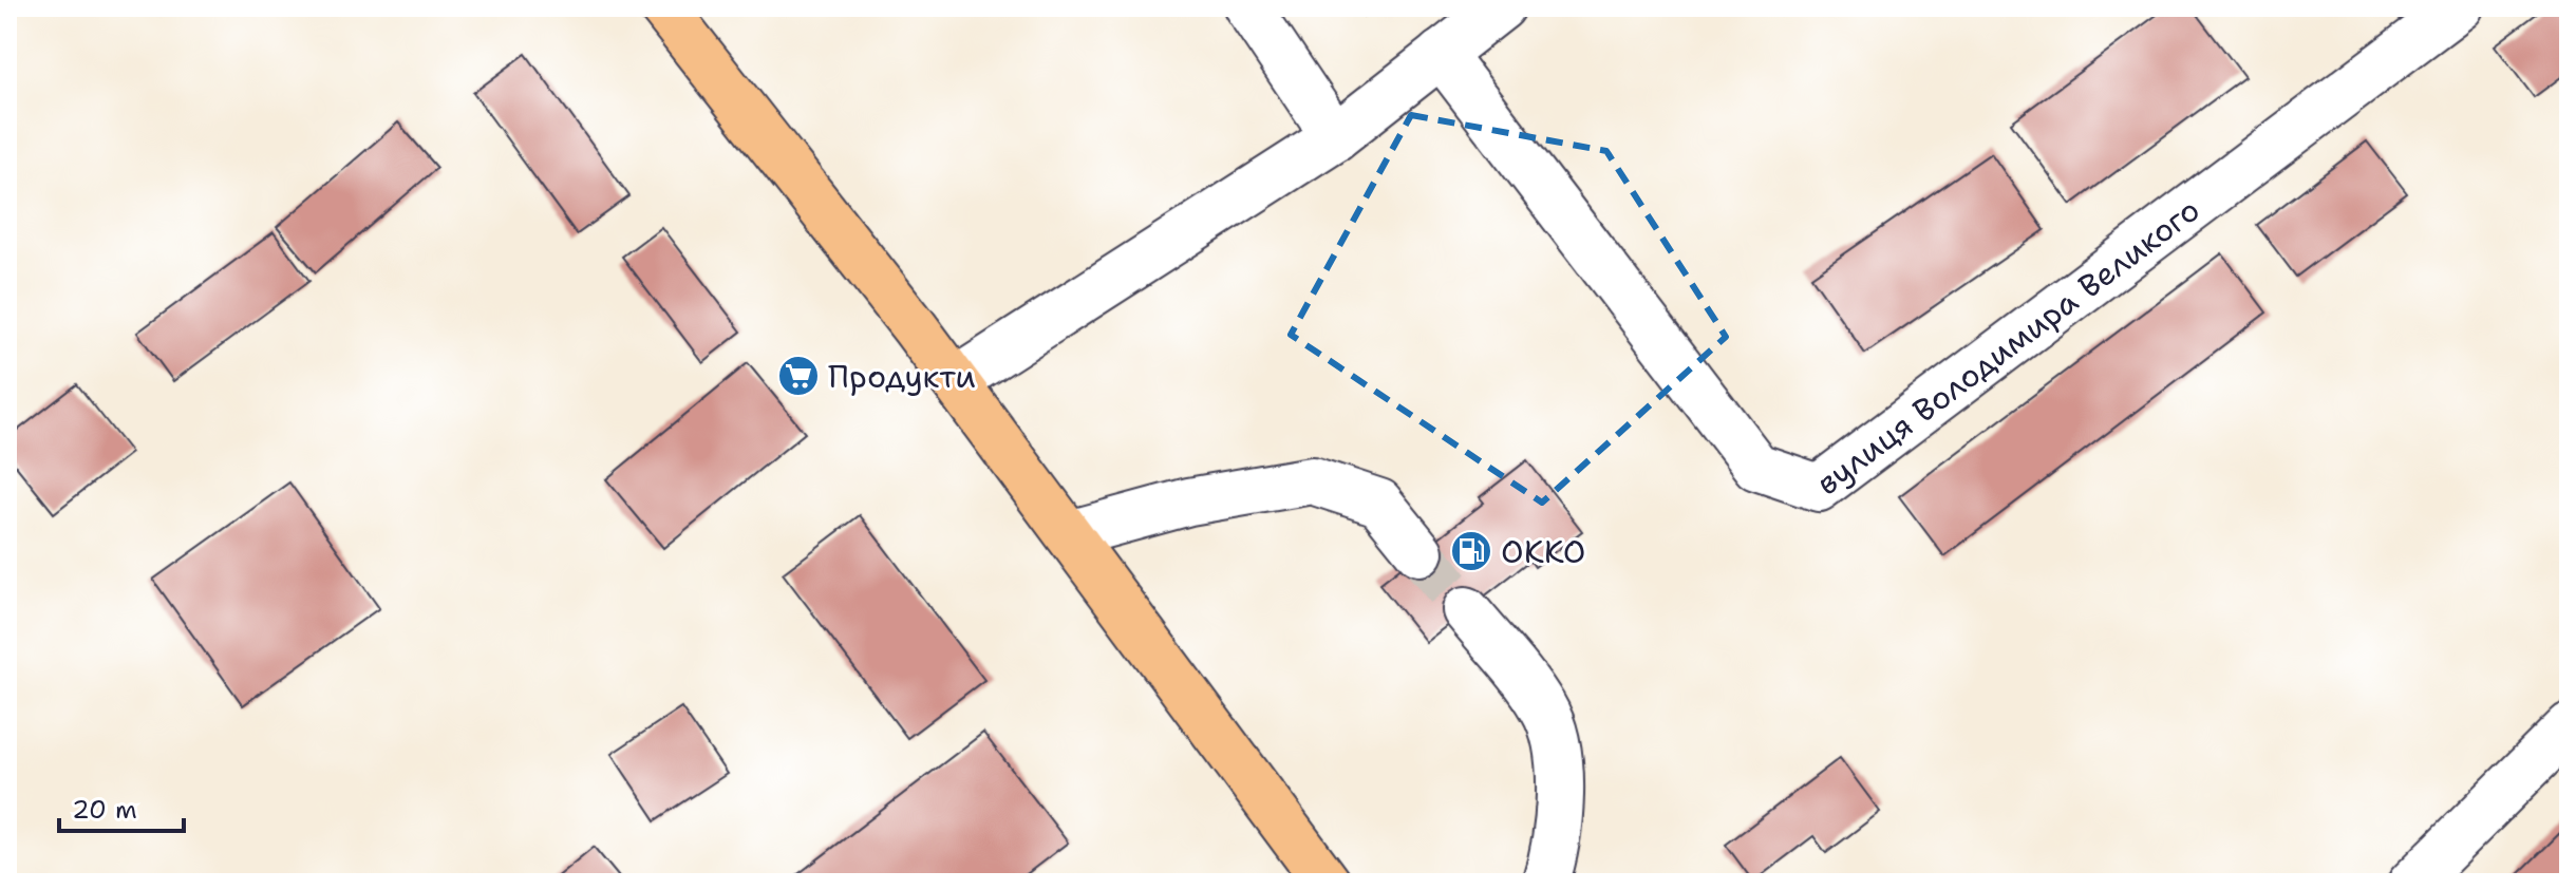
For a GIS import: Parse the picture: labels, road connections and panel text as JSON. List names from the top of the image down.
{
  "streets": {
    "street": ["вулиця Володимира Великого"]
  },
  "places": {
    "supermarket": ["Продукти"],
    "fuel station": ["ОККО"]
  },
  "scale_bar": "20 m"
}
